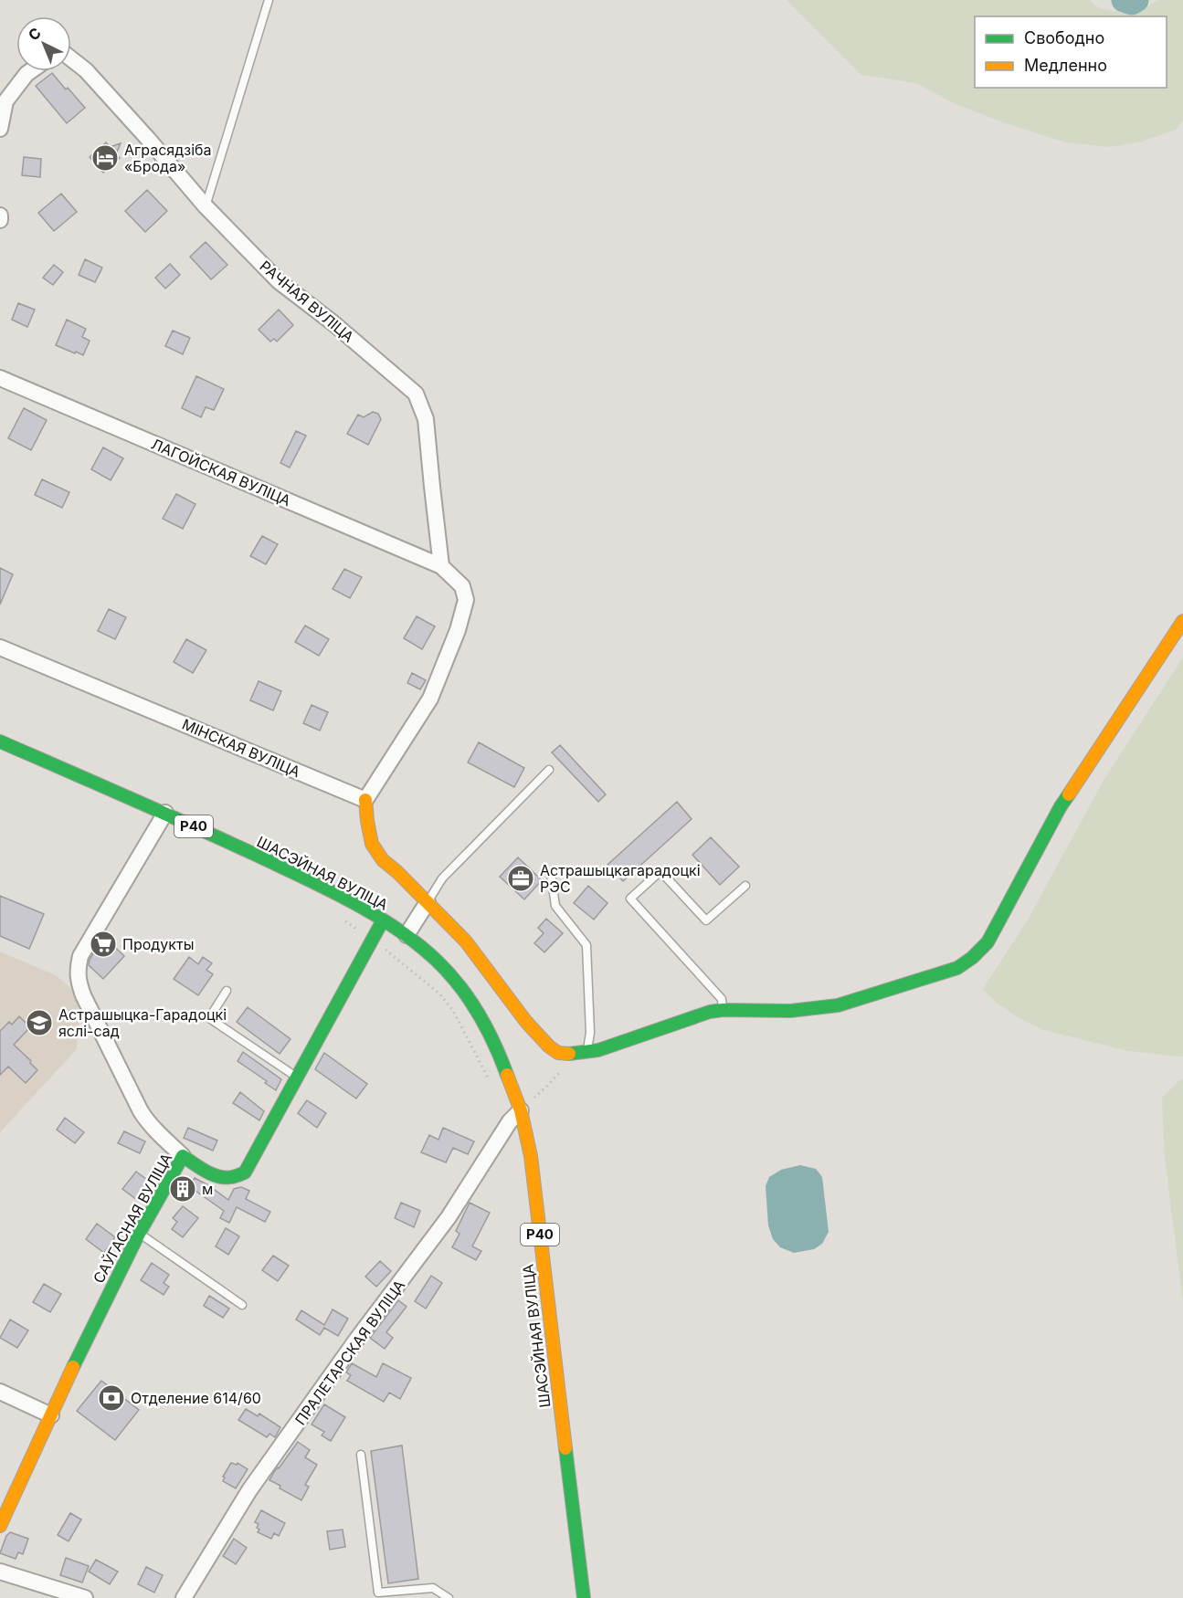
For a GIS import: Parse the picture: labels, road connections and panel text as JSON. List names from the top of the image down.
{
  "streets": {
    "street": [
      "РАЧНАЯ ВУЛІЦА",
      "ЛАГОЙСКАЯ ВУЛІЦА",
      "МІНСКАЯ ВУЛІЦА",
      "Р40",
      "ШАСЭЙНАЯ ВУЛІЦА",
      "САЎГАСНАЯ ВУЛІЦА",
      "ПРАЛЕТАРСКАЯ ВУЛІЦА"
    ]
  },
  "crossings": [
    ["РАЧНАЯ ВУЛІЦА", "ЛАГОЙСКАЯ ВУЛІЦА"],
    ["ЛАГОЙСКАЯ ВУЛІЦА", "МІНСКАЯ ВУЛІЦА"],
    ["ШАСЭЙНАЯ ВУЛІЦА", "САЎГАСНАЯ ВУЛІЦА"],
    ["ШАСЭЙНАЯ ВУЛІЦА", "ПРАЛЕТАРСКАЯ ВУЛІЦА"]
  ],
  "places": {
    "hotel": ["Аграсядзіба «Брода»"],
    "office": ["Астрашыцкагарадоцкі РЭС"],
    "supermarket": ["Продукты"],
    "school or university": ["Астрашыцка-Гарадоцкі яслі-сад"],
    "building": ["м"],
    "bank": ["Отделение 614/60"]
  },
  "legend": ["Свободно", "Медленно"],
  "north": "top left"
}
